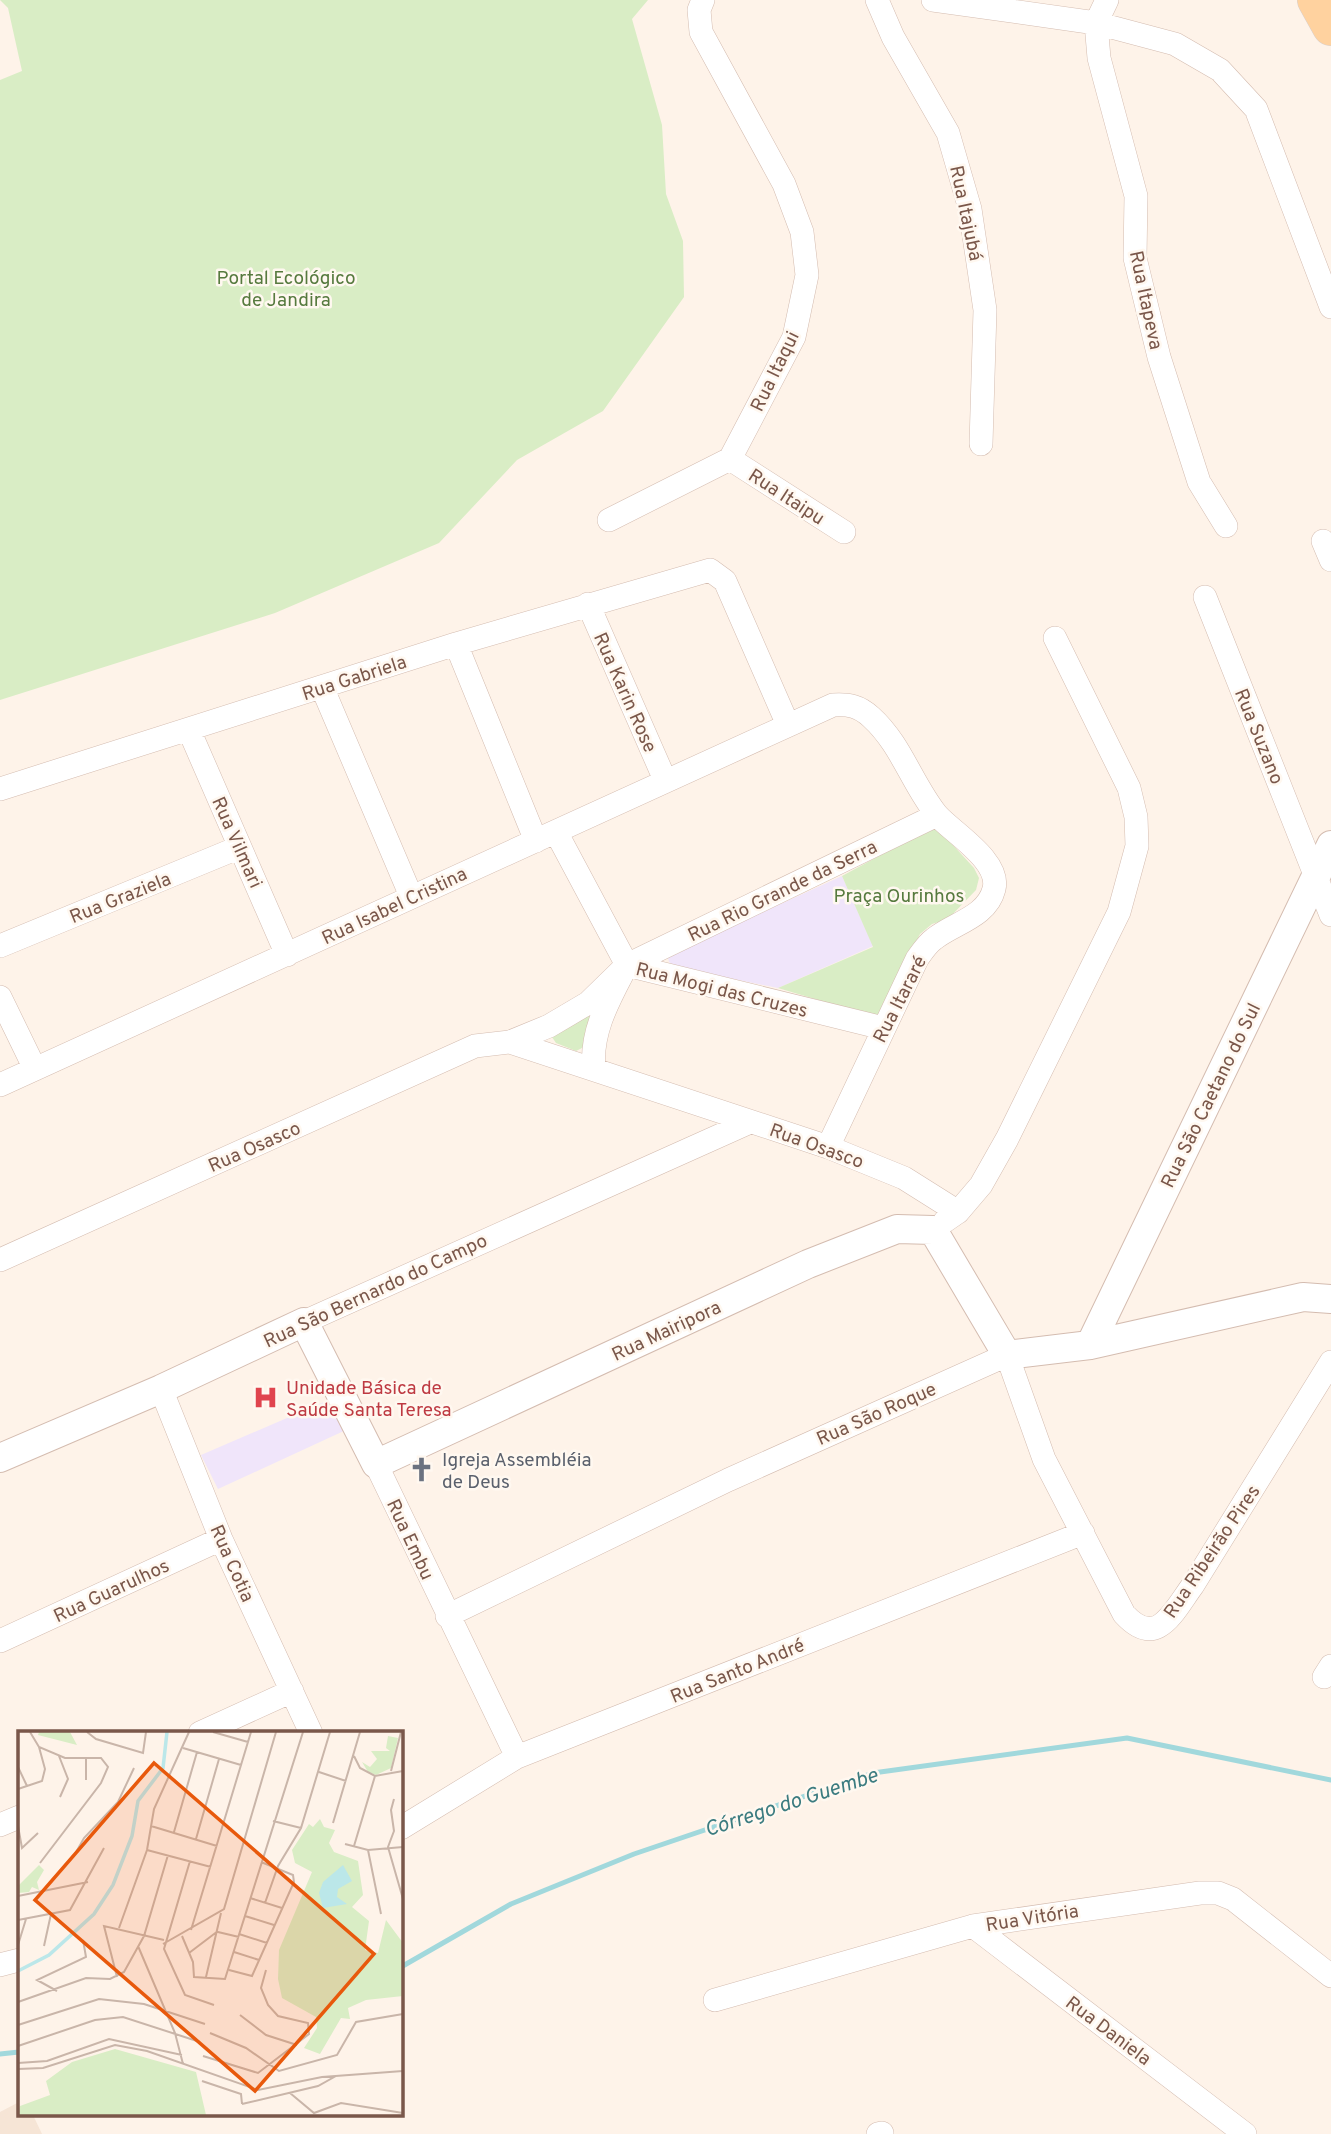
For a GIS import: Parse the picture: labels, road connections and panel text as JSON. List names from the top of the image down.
{
  "streets": {
    "street": [
      "Rua Itajubá",
      "Rua Itapeva",
      "Rua Itaqui",
      "Rua Itaipu",
      "Rua Gabriela",
      "Rua Karin Rose",
      "Rua Suzano",
      "Rua Vilmari",
      "Rua Rio Grande da Serra",
      "Rua Graziela",
      "Rua Isabel Cristina",
      "Rua Mogi das Cruzes",
      "Rua Itararé",
      "Rua São Caetano do Sul",
      "Rua Osasco",
      "Rua São Bernardo do Campo",
      "Rua Mairipora",
      "Rua São Roque",
      "Rua Embu",
      "Rua Ribeirão Pires",
      "Rua Cotia",
      "Rua Guarulhos",
      "Rua Santo André",
      "Rua Vitória",
      "Rua Daniela"
    ]
  },
  "crossings": [
    ["Rua Itaqui", "Rua Itaipu"],
    ["Rua Gabriela", "Rua Karin Rose"],
    ["Rua Gabriela", "Rua Vilmari"],
    ["Rua Gabriela", "Rua Isabel Cristina"],
    ["Rua Karin Rose", "Rua Isabel Cristina"],
    ["Rua Suzano", "Rua São Caetano do Sul"],
    ["Rua Vilmari", "Rua Graziela"],
    ["Rua Vilmari", "Rua Isabel Cristina"],
    ["Rua Rio Grande da Serra", "Rua Isabel Cristina"],
    ["Rua Rio Grande da Serra", "Rua Mogi das Cruzes"],
    ["Rua Rio Grande da Serra", "Rua Itararé"],
    ["Rua Rio Grande da Serra", "Rua Osasco"],
    ["Rua Isabel Cristina", "Rua Itararé"],
    ["Rua Mogi das Cruzes", "Rua Itararé"],
    ["Rua Mogi das Cruzes", "Rua Osasco"],
    ["Rua Itararé", "Rua Osasco"],
    ["Rua São Caetano do Sul", "Rua São Roque"],
    ["Rua Osasco", "Rua São Bernardo do Campo"],
    ["Rua São Bernardo do Campo", "Rua Embu"],
    ["Rua São Bernardo do Campo", "Rua Cotia"],
    ["Rua Mairipora", "Rua Embu"],
    ["Rua São Roque", "Rua Embu"],
    ["Rua Embu", "Rua Santo André"],
    ["Rua Ribeirão Pires", "Rua Santo André"],
    ["Rua Cotia", "Rua Guarulhos"],
    ["Rua Vitória", "Rua Daniela"]
  ],
  "water": ["Córrego do Guembe"],
  "parks": ["Portal Ecológico de Jandira", "Praça Ourinhos"],
  "places": {
    "hospital": ["Unidade Básica de Saúde Santa Teresa"],
    "church": ["Igreja Assembléia de Deus"]
  }
}
